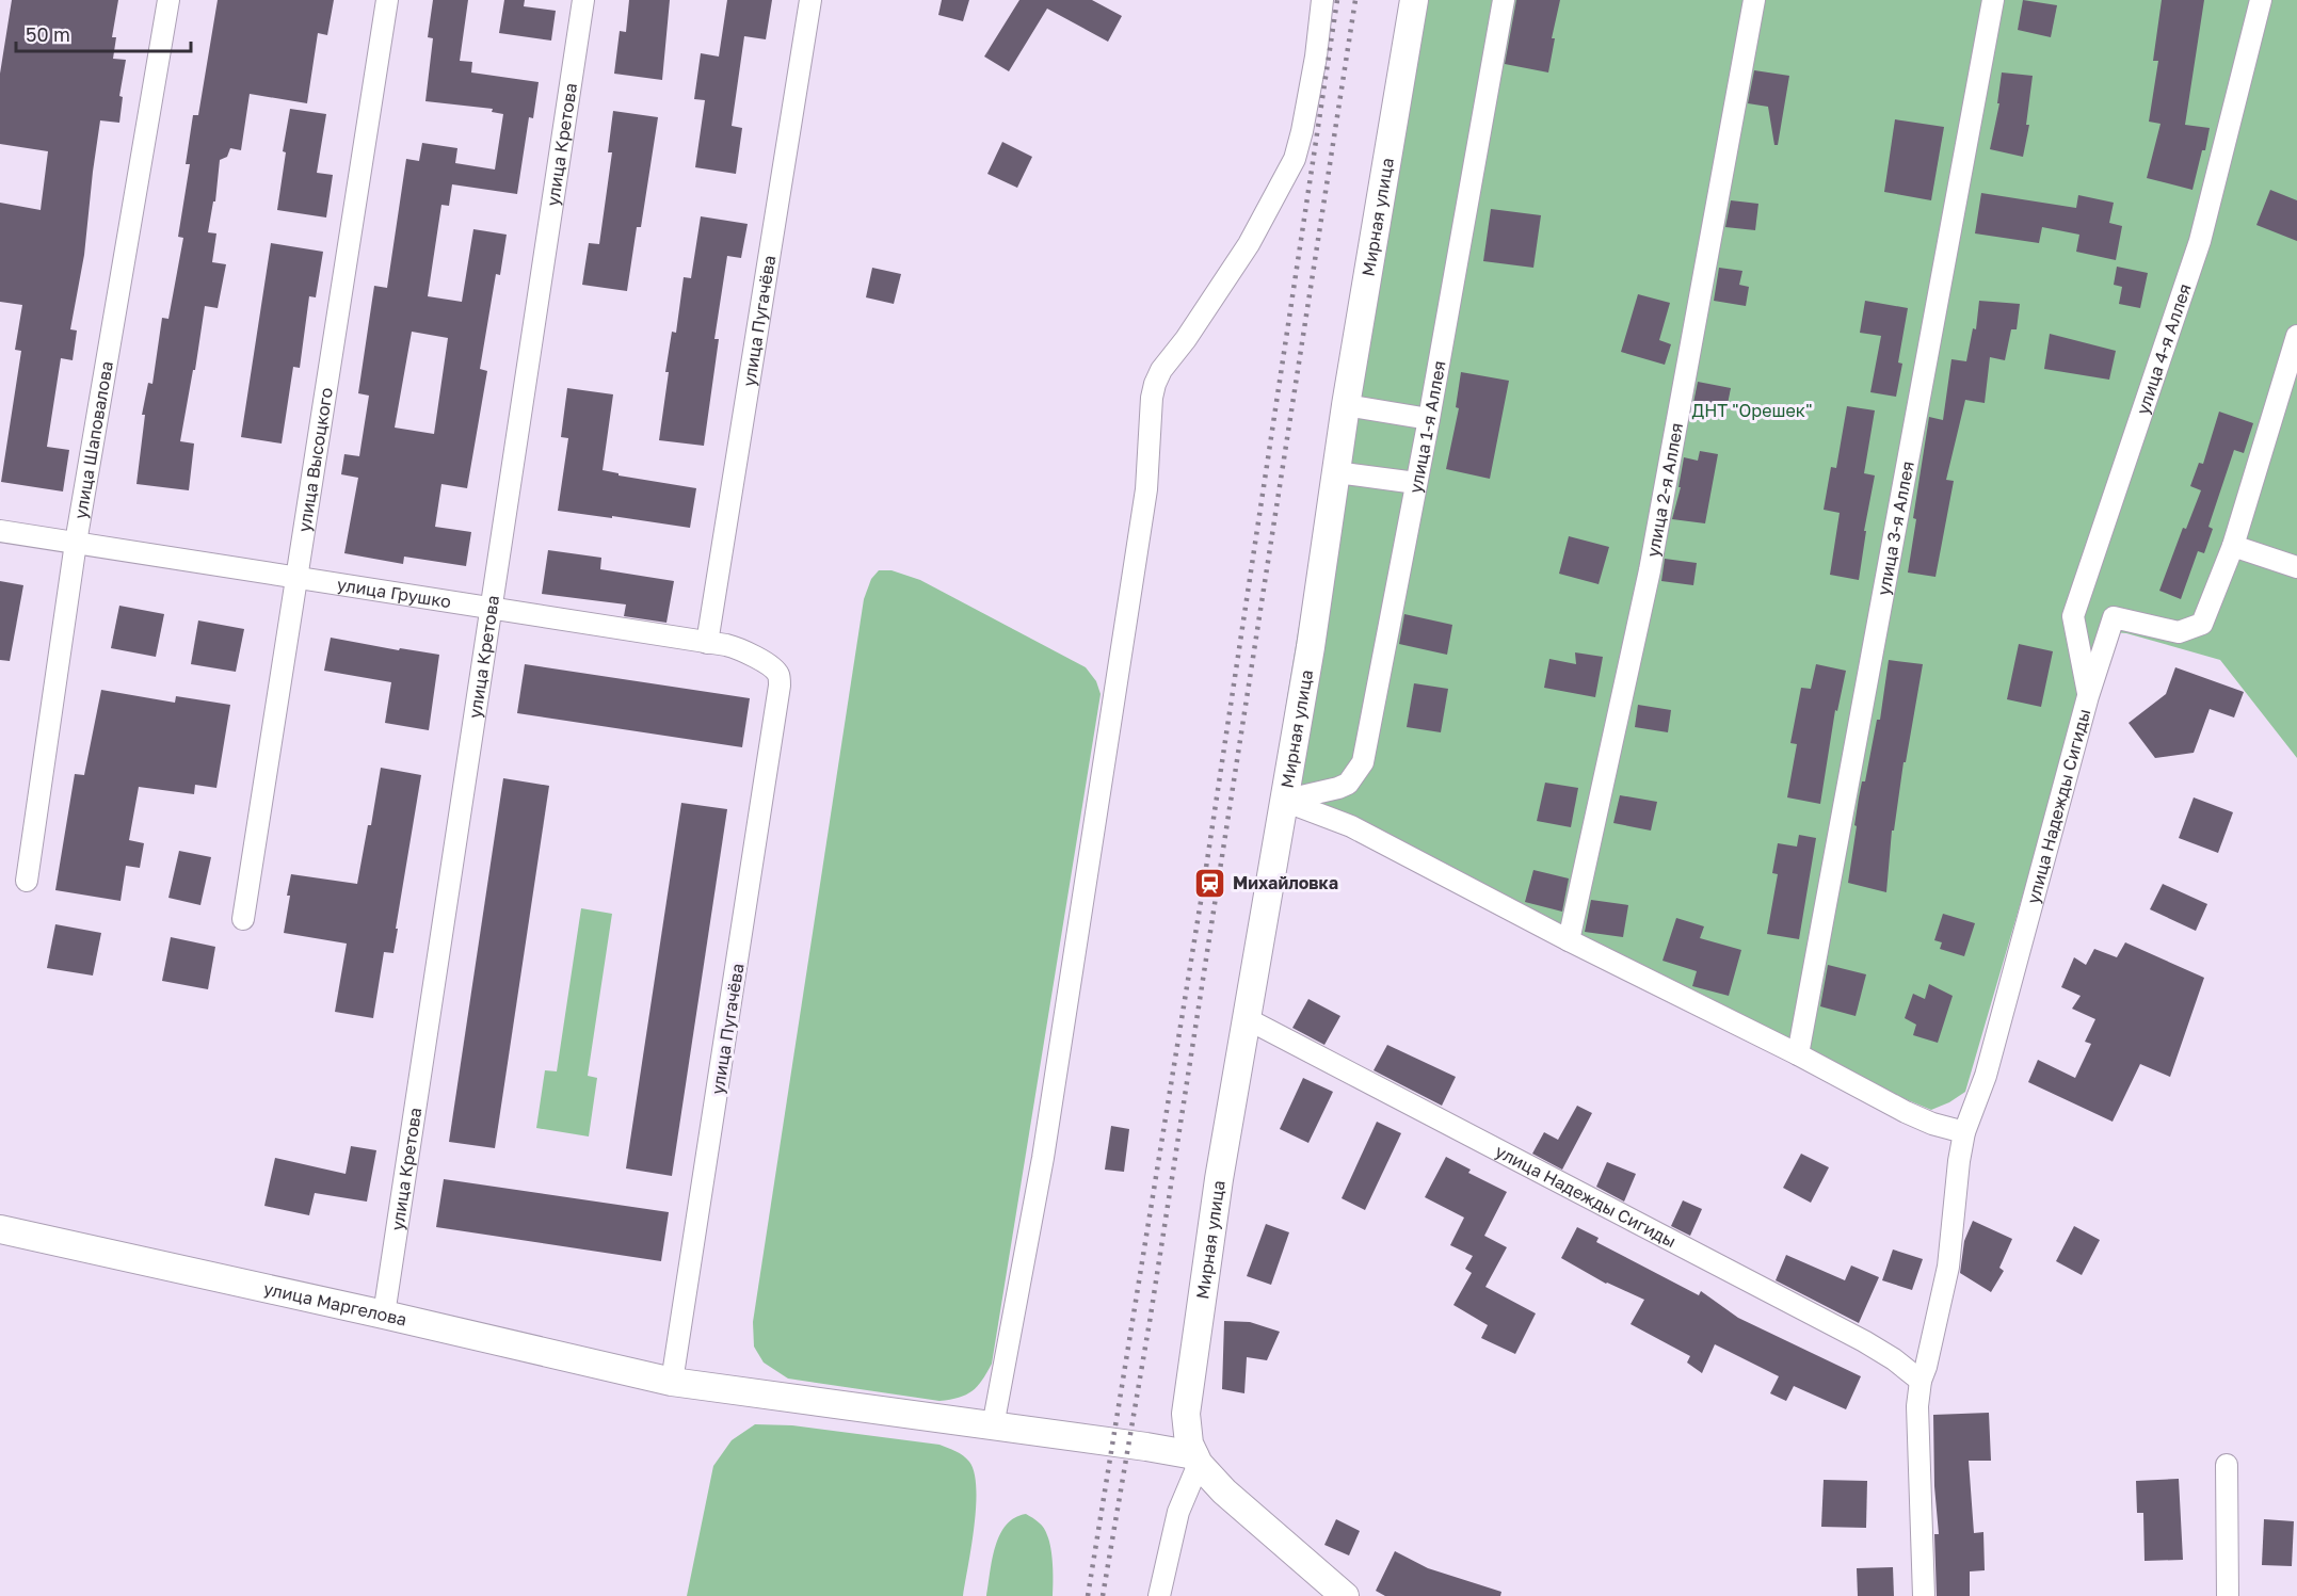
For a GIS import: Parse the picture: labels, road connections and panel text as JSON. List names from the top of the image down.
{
  "streets": {
    "street": [
      "улица Кретова",
      "Мирная улица",
      "улица Пугачёва",
      "улица 4-я Аллея",
      "улица 1-я Аллея",
      "улица Шаповалова",
      "улица Высоцкого",
      "улица 2-я Аллея",
      "улица 3-я Аллея",
      "улица Грушко",
      "улица Надежды Сигиды",
      "улица Маргелова"
    ]
  },
  "crossings": [
    ["улица Кретова", "улица Грушко"],
    ["улица Кретова", "улица Маргелова"],
    ["Мирная улица", "улица 1-я Аллея"],
    ["Мирная улица", "улица Надежды Сигиды"],
    ["Мирная улица", "улица Маргелова"],
    ["улица Пугачёва", "улица Грушко"],
    ["улица Пугачёва", "улица Маргелова"],
    ["улица 4-я Аллея", "улица Надежды Сигиды"],
    ["улица Шаповалова", "улица Грушко"],
    ["улица Высоцкого", "улица Грушко"]
  ],
  "parks": ["ДНТ \"Орешек\""],
  "places": {
    "station": ["Михайловка"]
  },
  "scale_bar": "50 m"
}
